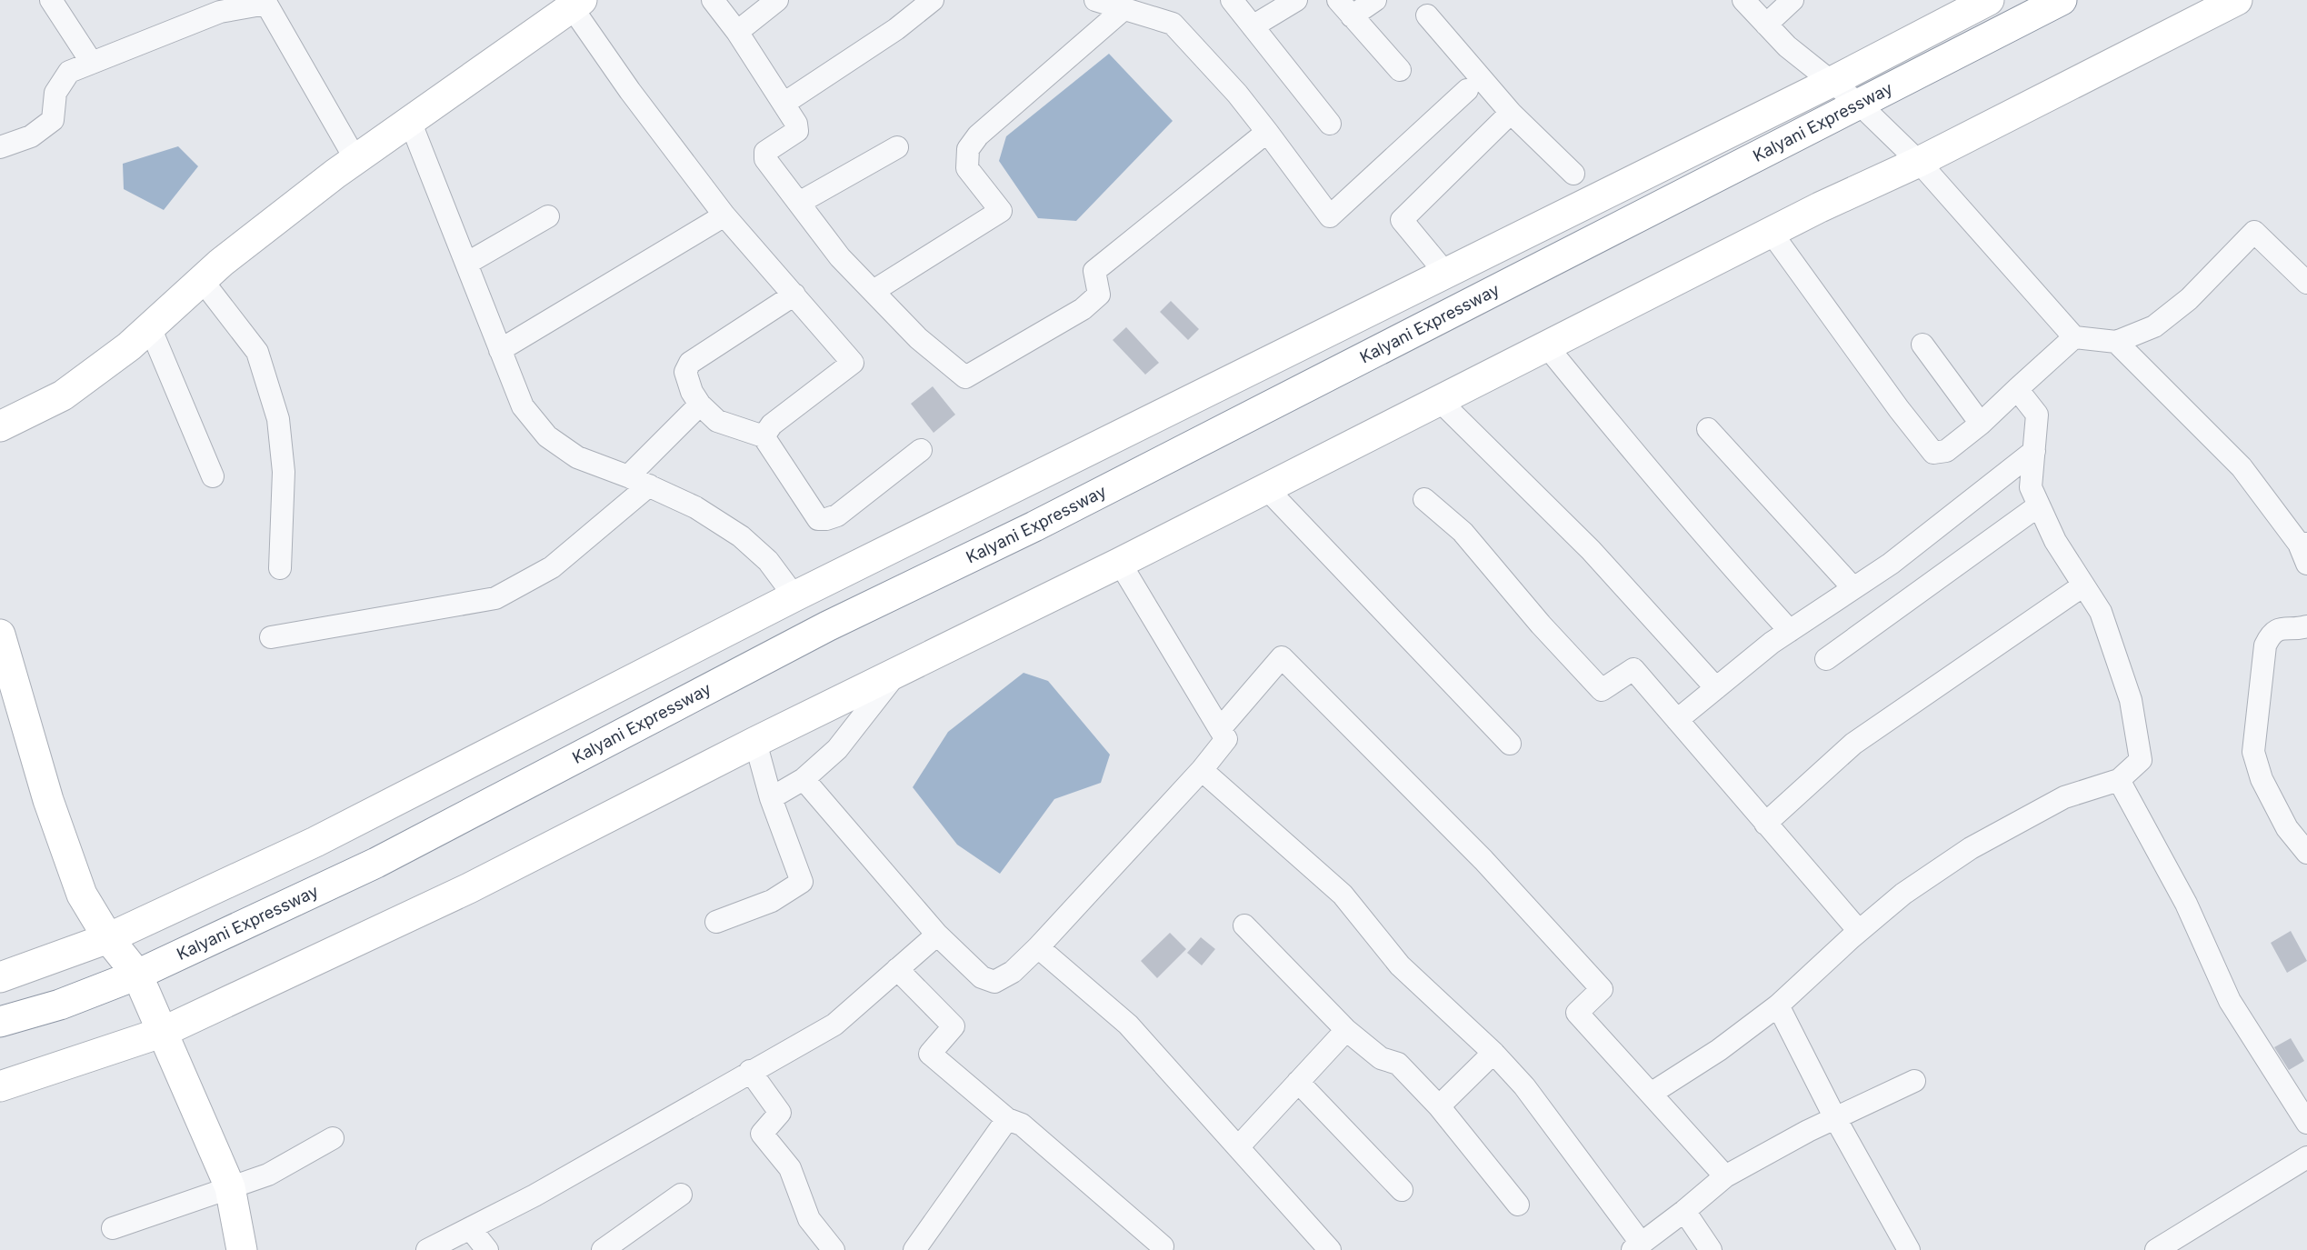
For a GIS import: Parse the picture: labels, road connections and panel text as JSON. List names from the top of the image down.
{
  "streets": {
    "main road": ["Kalyani Expressway"]
  }
}
